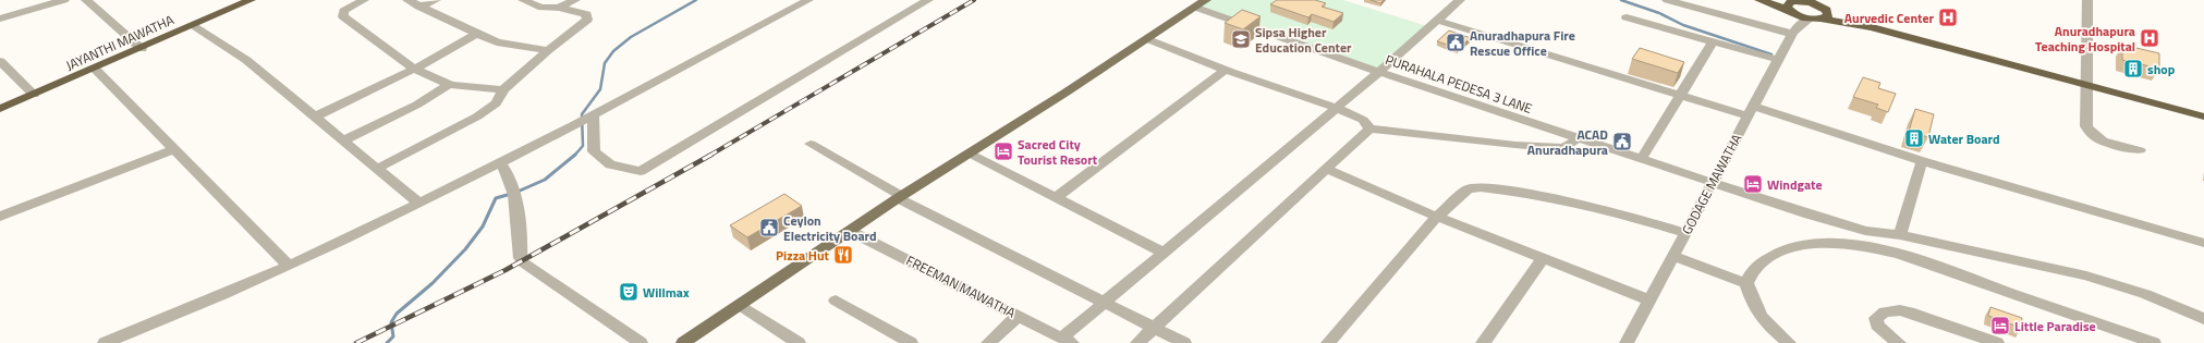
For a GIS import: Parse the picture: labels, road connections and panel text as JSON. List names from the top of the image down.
{
  "streets": {
    "highway": ["JAYANTHI MAWATHA"],
    "street": ["PURAHALA PEDESA 3 LANE", "GODAGE MAWATHA", "FREEMAN MAWATHA"]
  },
  "crossings": [
    ["PURAHALA PEDESA 3 LANE", "GODAGE MAWATHA"]
  ],
  "places": {
    "hospital": ["Aurvedic Center", "Anuradhapura Teaching Hospital"],
    "school or university": ["Sipsa Higher Education Center"],
    "public building": ["Anuradhapura Fire Rescue Office", "ACAD Anuradhapura", "Ceylon Electricity Board"],
    "building": ["shop", "Water Board"],
    "hotel": ["Sacred City Tourist Resort", "Windgate", "Little Paradise"],
    "restaurant": ["Pizza Hut"],
    "theatre": ["Willmax"]
  }
}
